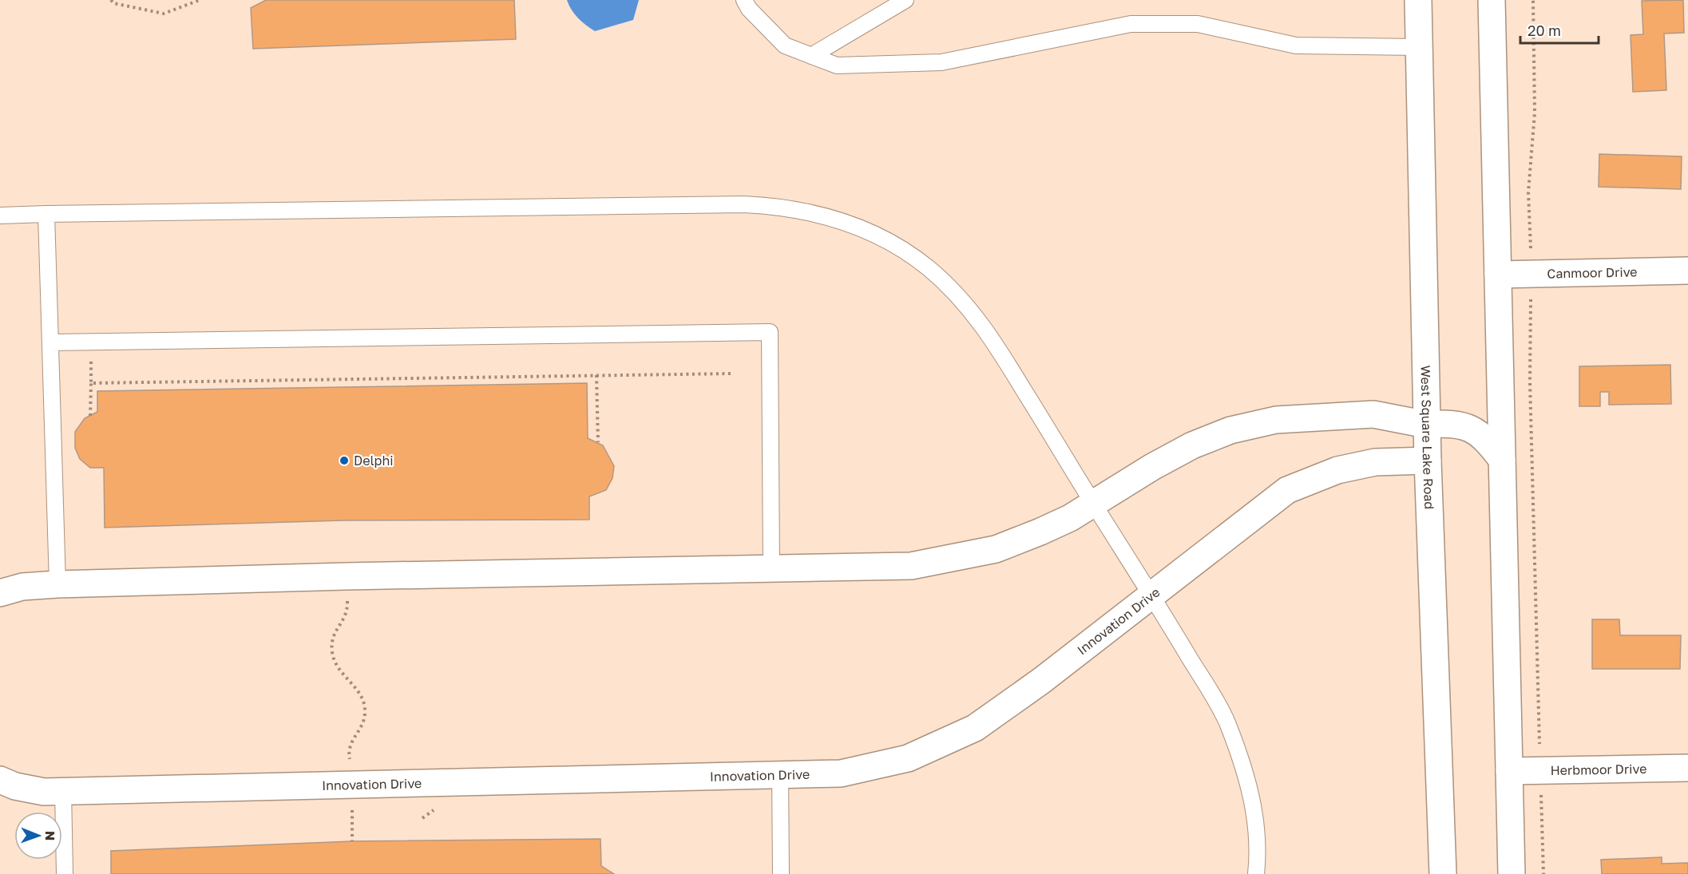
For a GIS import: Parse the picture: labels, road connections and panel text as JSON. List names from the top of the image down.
{
  "streets": {
    "street": [
      "Canmoor Drive",
      "West Square Lake Road",
      "Innovation Drive",
      "Herbmoor Drive"
    ]
  },
  "crossings": [
    ["West Square Lake Road", "Innovation Drive"]
  ],
  "places": ["Delphi"],
  "scale_bar": "20 m",
  "north": "right"
}
